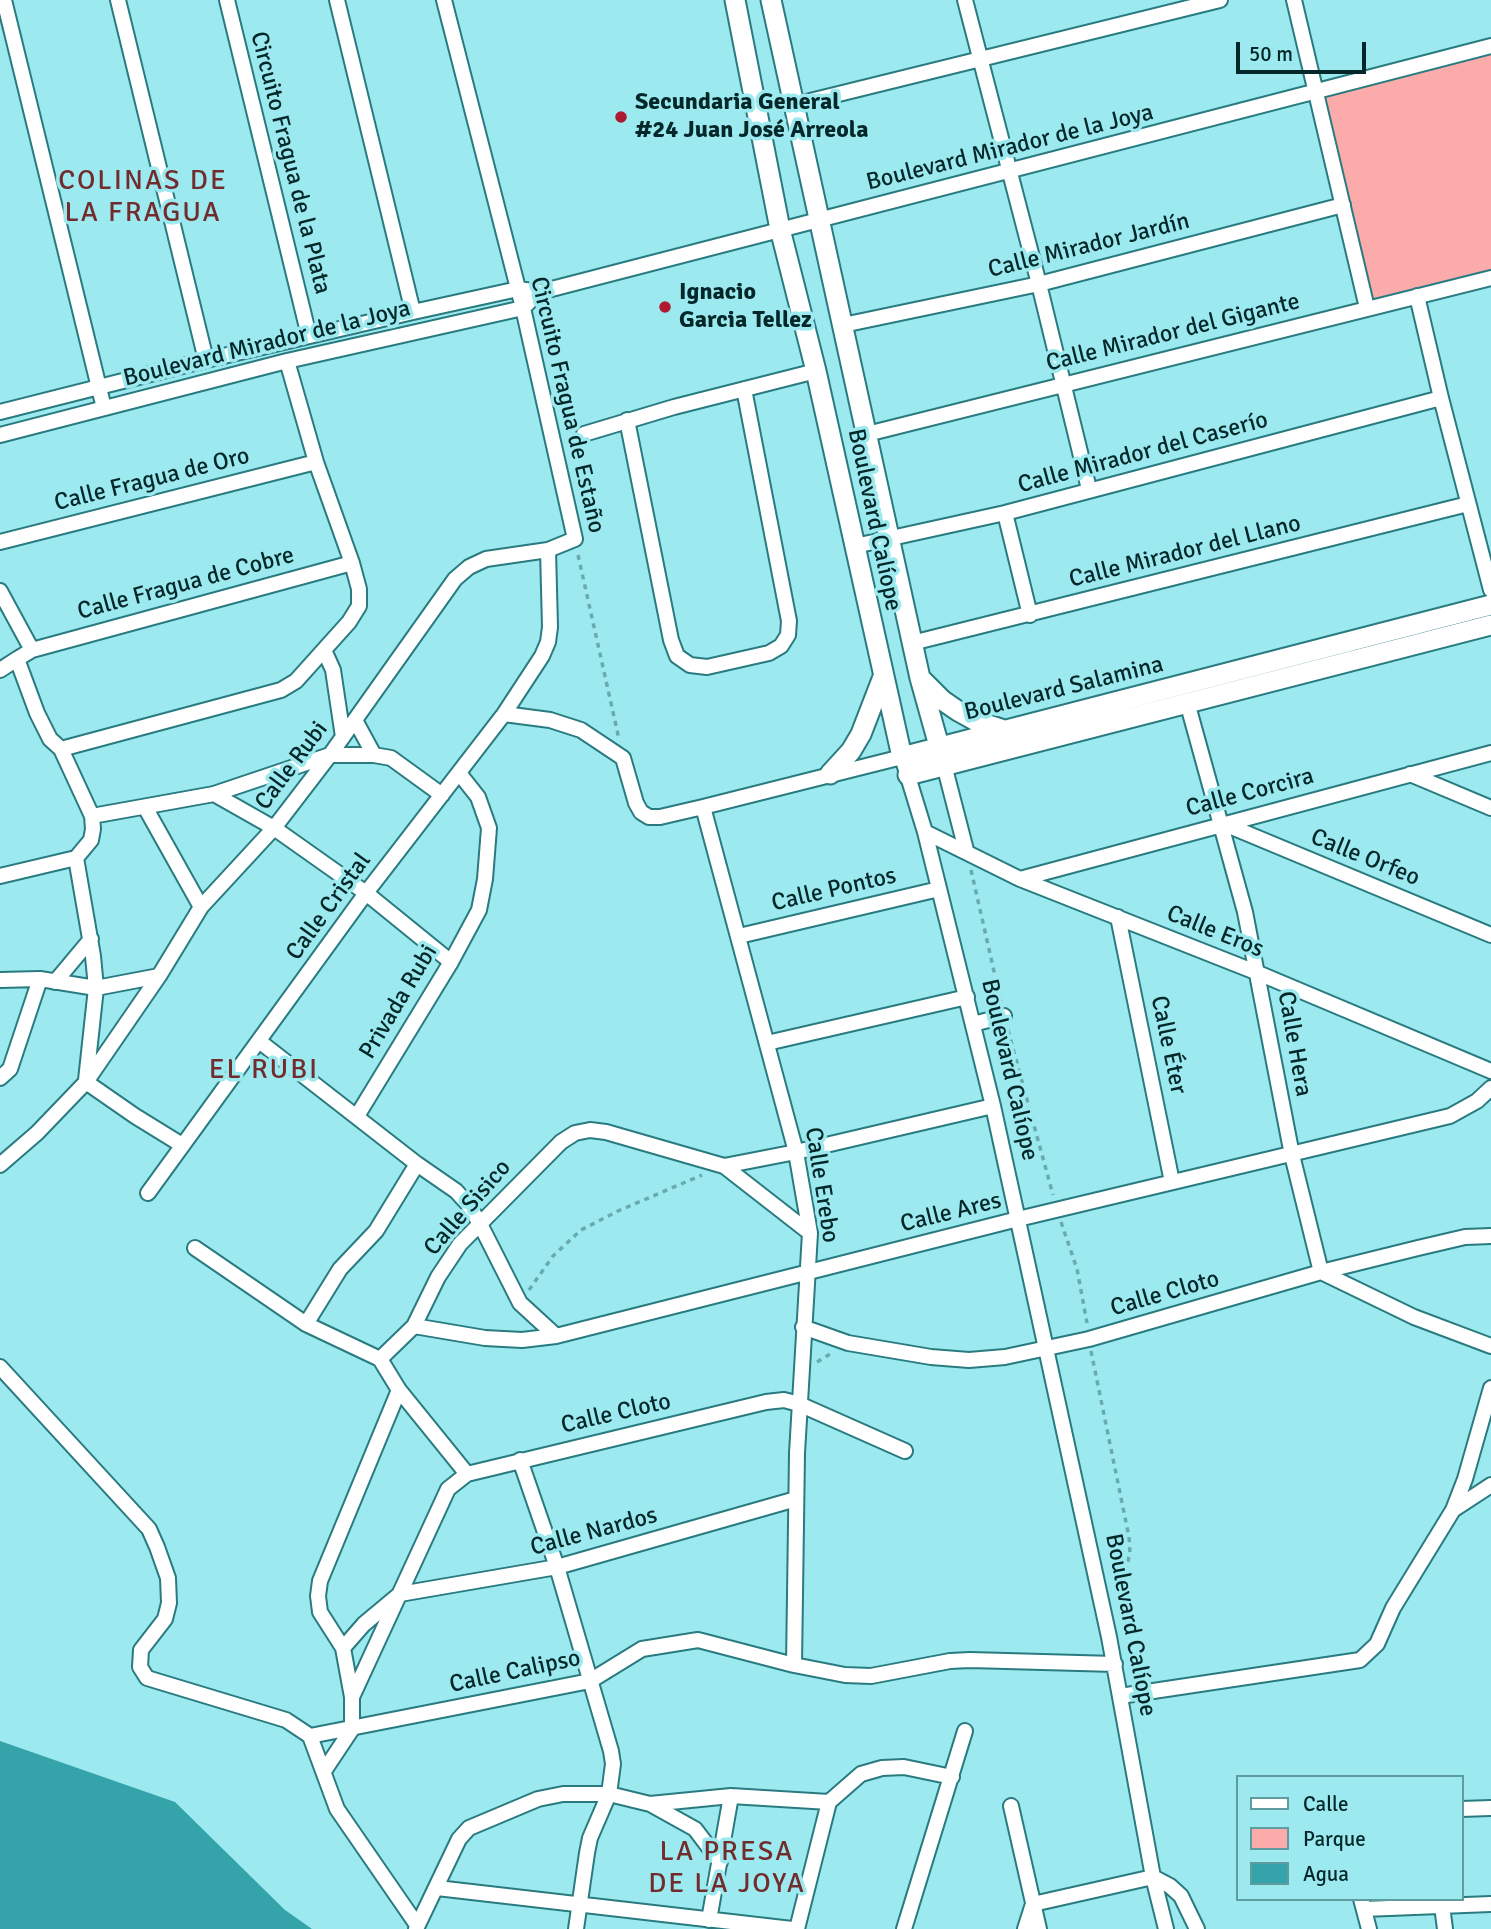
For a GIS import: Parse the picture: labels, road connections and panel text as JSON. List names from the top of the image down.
{
  "streets": {
    "street": [
      "Boulevard Mirador de la Joya",
      "Circuito Fragua de la Plata",
      "Calle Mirador Jardín",
      "Calle Mirador del Gigante",
      "Circuito Fragua de Estaño",
      "Calle Mirador del Caserío",
      "Calle Fragua de Oro",
      "Boulevard Calíope",
      "Calle Mirador del Llano",
      "Calle Fragua de Cobre",
      "Boulevard Salamina",
      "Calle Rubi",
      "Calle Corcira",
      "Calle Orfeo",
      "Calle Pontos",
      "Calle Cristal",
      "Calle Eros",
      "Privada Rubi",
      "Calle Hera",
      "Calle Éter",
      "Calle Erebo",
      "Calle Sisico",
      "Calle Ares",
      "Calle Cloto",
      "Calle Nardos",
      "Calle Calipso"
    ]
  },
  "crossings": [
    ["Boulevard Mirador de la Joya", "Circuito Fragua de la Plata"],
    ["Boulevard Mirador de la Joya", "Circuito Fragua de Estaño"],
    ["Boulevard Mirador de la Joya", "Boulevard Calíope"],
    ["Calle Mirador Jardín", "Boulevard Calíope"],
    ["Calle Mirador del Gigante", "Boulevard Calíope"],
    ["Circuito Fragua de Estaño", "Boulevard Salamina"],
    ["Circuito Fragua de Estaño", "Calle Rubi"],
    ["Calle Mirador del Caserío", "Boulevard Calíope"],
    ["Boulevard Calíope", "Calle Mirador del Llano"],
    ["Boulevard Calíope", "Boulevard Salamina"],
    ["Boulevard Calíope", "Calle Pontos"],
    ["Boulevard Calíope", "Calle Eros"],
    ["Boulevard Calíope", "Calle Ares"],
    ["Boulevard Calíope", "Calle Cloto"],
    ["Boulevard Calíope", "Calle Calipso"],
    ["Boulevard Salamina", "Calle Hera"],
    ["Boulevard Salamina", "Calle Erebo"],
    ["Calle Rubi", "Calle Cristal"],
    ["Calle Corcira", "Calle Orfeo"],
    ["Calle Corcira", "Calle Eros"],
    ["Calle Corcira", "Calle Hera"],
    ["Calle Orfeo", "Calle Hera"],
    ["Calle Pontos", "Calle Erebo"],
    ["Calle Cristal", "Privada Rubi"],
    ["Calle Eros", "Calle Hera"],
    ["Calle Eros", "Calle Éter"],
    ["Calle Hera", "Calle Ares"],
    ["Calle Hera", "Calle Cloto"],
    ["Calle Éter", "Calle Ares"],
    ["Calle Erebo", "Calle Ares"],
    ["Calle Erebo", "Calle Cloto"],
    ["Calle Erebo", "Calle Nardos"],
    ["Calle Erebo", "Calle Calipso"],
    ["Calle Sisico", "Calle Ares"],
    ["Calle Cloto", "Calle Nardos"]
  ],
  "districts": ["COLINAS DE LA FRAGUA", "EL RUBI", "LA PRESA DE LA JOYA"],
  "places": ["Secundaria General #24 Juan José Arreola", "Ignacio Garcia Tellez"],
  "legend": ["Calle", "Parque", "Agua"],
  "scale_bar": "50 m"
}
